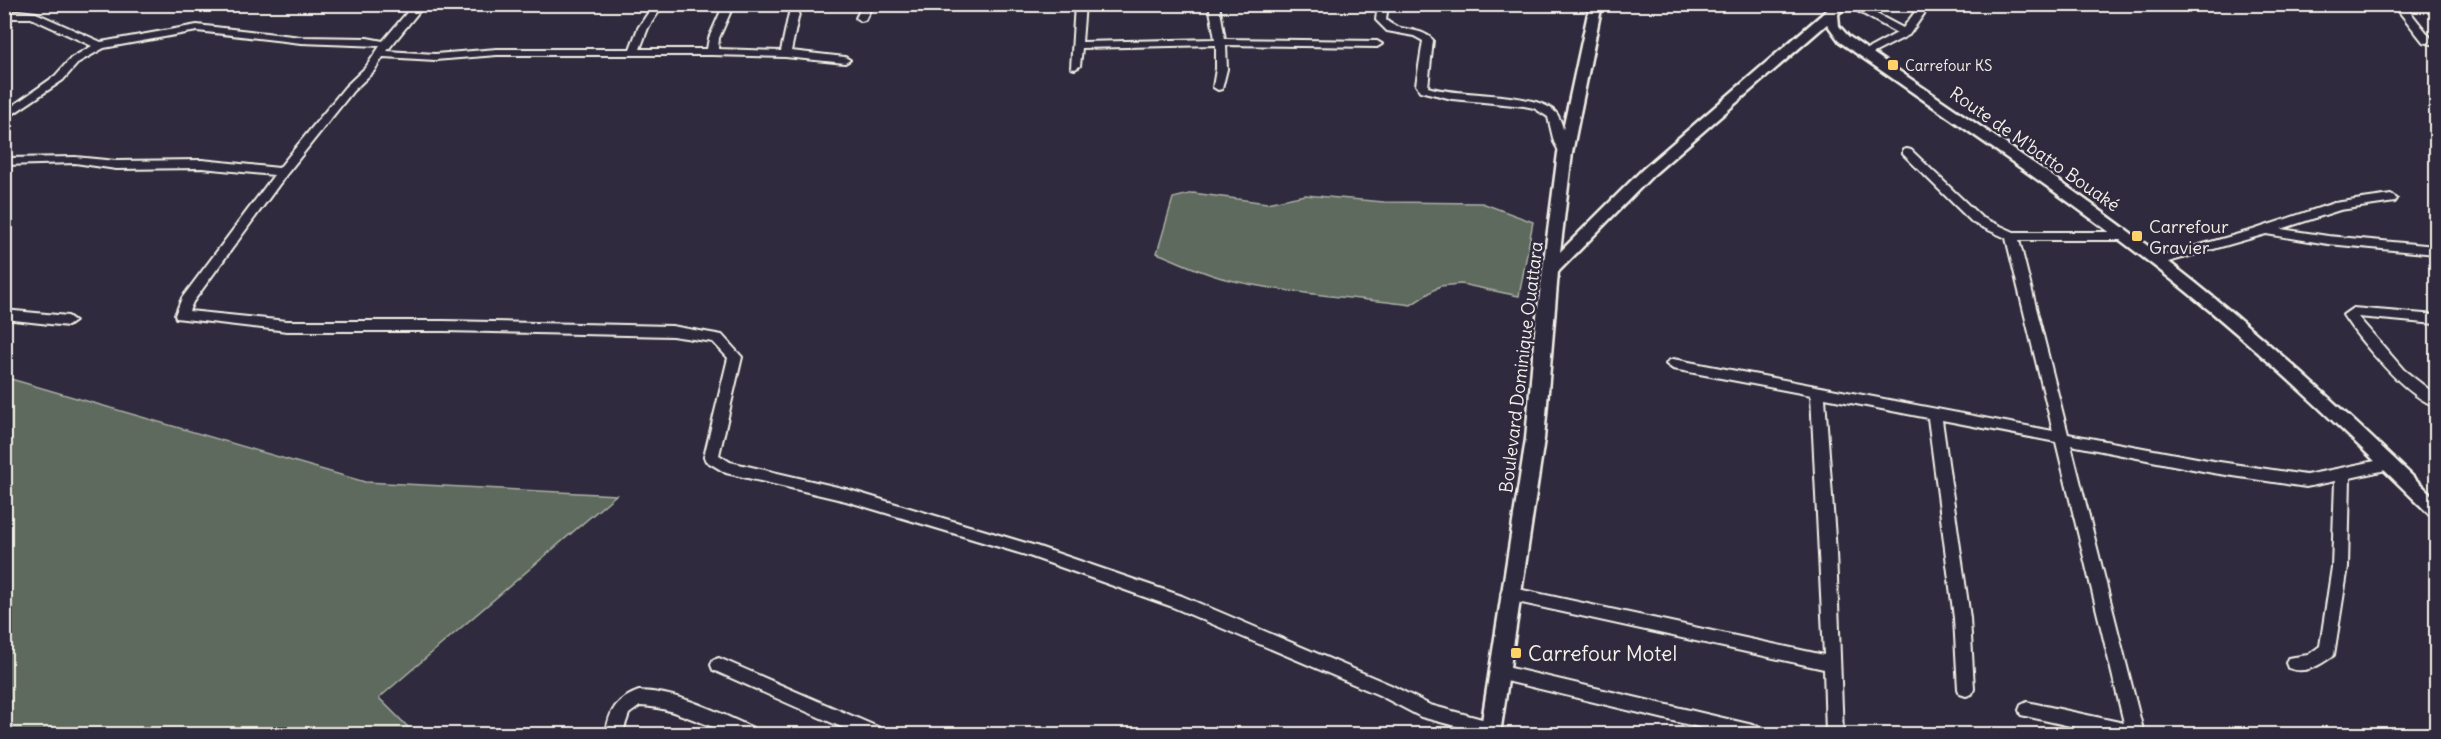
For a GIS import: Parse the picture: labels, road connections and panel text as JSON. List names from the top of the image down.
{
  "streets": {
    "street": ["Route de M'batto Bouaké", "Boulevard Dominique Ouattara"]
  },
  "places": {
    "transit": ["Carrefour KS", "Carrefour Gravier", "Carrefour Motel"]
  }
}
